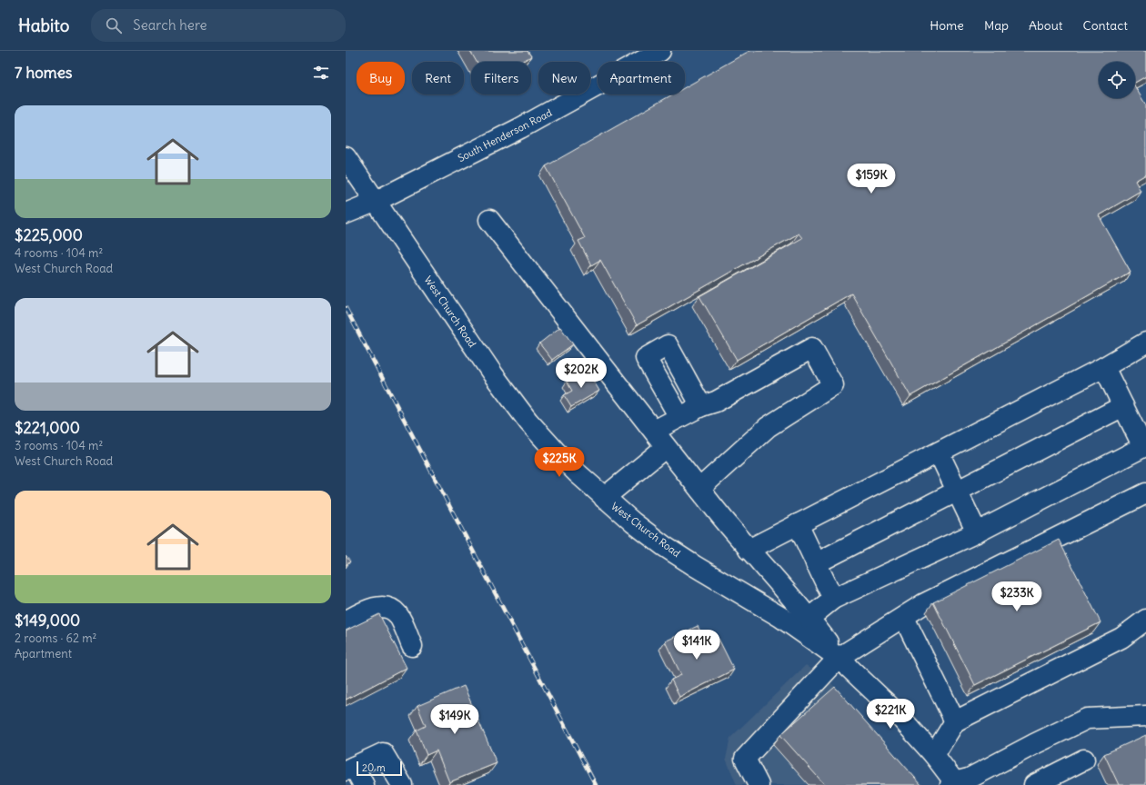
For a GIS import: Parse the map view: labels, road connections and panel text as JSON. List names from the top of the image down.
{
  "streets": {
    "street": ["South Henderson Road", "West Church Road"]
  },
  "crossings": [
    ["South Henderson Road", "West Church Road"]
  ],
  "scale_bar": "20 m",
  "page": {
    "header": "Habito",
    "search": "Search here",
    "nav": [
      "Home",
      "Map",
      "About",
      "Contact"
    ],
    "heading": "7 homes",
    "chip": [
      "Buy",
      "Rent",
      "Filters",
      "New",
      "Apartment"
    ],
    "list": [
      {
        "name": "$225,000",
        "note": "4 rooms · 104 m² · West Church Road"
      },
      {
        "name": "$221,000",
        "note": "3 rooms · 104 m² · West Church Road"
      },
      {
        "name": "$149,000",
        "note": "2 rooms · 62 m² · Apartment"
      }
    ],
    "price": [
      "$159K",
      "$202K",
      "$225K",
      "$233K",
      "$141K",
      "$221K",
      "$149K"
    ],
    "scale": "20 m"
  }
}
